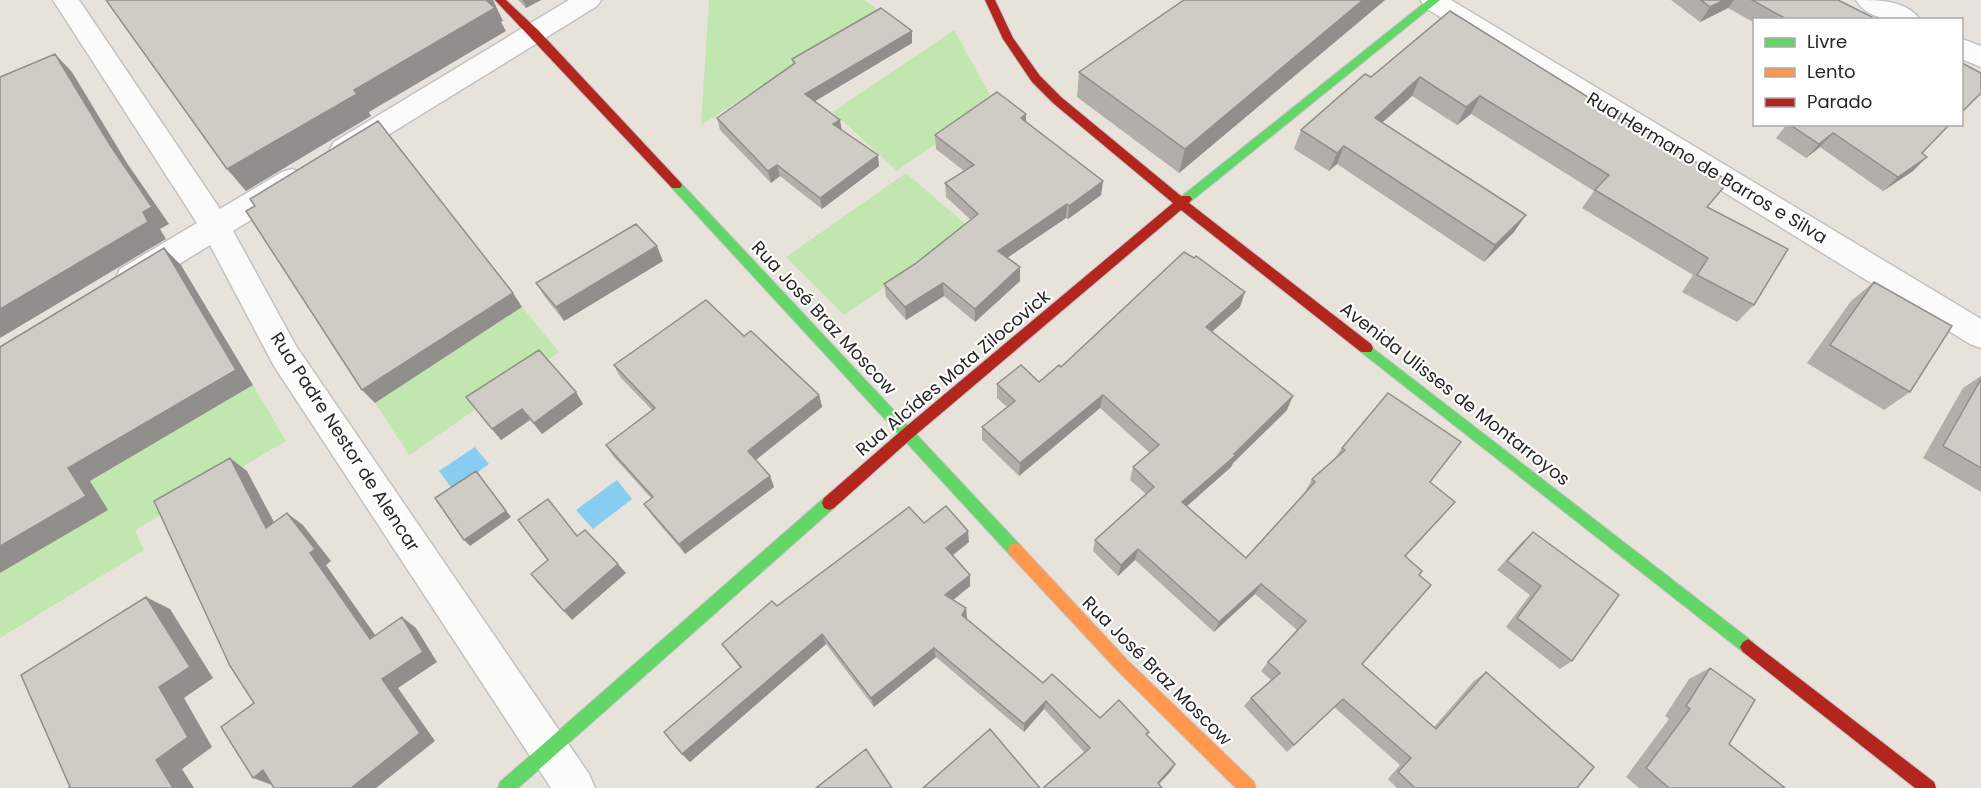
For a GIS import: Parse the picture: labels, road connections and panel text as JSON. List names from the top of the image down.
{
  "streets": {
    "street": [
      "Rua Hermano de Barros e Silva",
      "Rua José Braz Moscow",
      "Rua Alcídes Mota Zilocovick",
      "Avenida Ulisses de Montarroyos",
      "Rua Padre Nestor de Alencar"
    ]
  },
  "crossings": [
    ["Rua Hermano de Barros e Silva", "Rua Alcídes Mota Zilocovick"],
    ["Rua José Braz Moscow", "Rua Alcídes Mota Zilocovick"],
    ["Rua Alcídes Mota Zilocovick", "Avenida Ulisses de Montarroyos"],
    ["Rua Alcídes Mota Zilocovick", "Rua Padre Nestor de Alencar"]
  ],
  "legend": ["Livre", "Lento", "Parado"]
}
